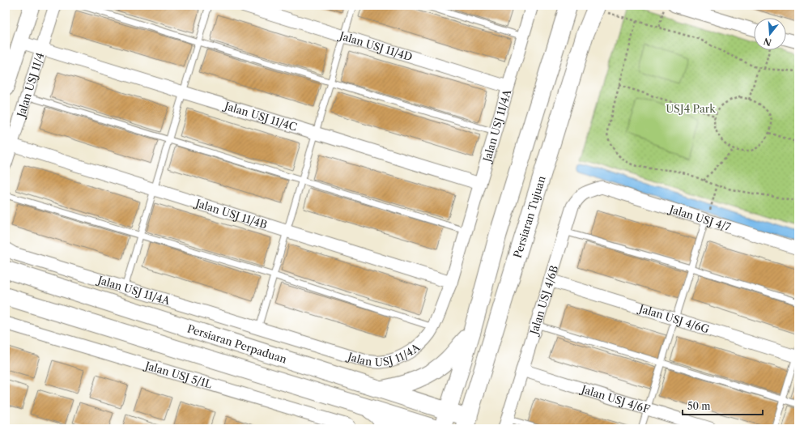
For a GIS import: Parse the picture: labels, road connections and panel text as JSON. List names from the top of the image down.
{
  "streets": {
    "main road": ["Persiaran Tujuan", "Persiaran Perpaduan"],
    "street": [
      "Jalan USJ 11/4D",
      "Jalan USJ 11/4",
      "Jalan USJ 11/4C",
      "Jalan USJ 11/4A",
      "Jalan USJ 11/4B",
      "Jalan USJ 4/7",
      "Jalan USJ 4/6B",
      "Jalan USJ 4/6G",
      "Jalan USJ 5/1L",
      "Jalan USJ 4/6F"
    ]
  },
  "crossings": [
    ["Jalan USJ 11/4D", "Jalan USJ 11/4A"],
    ["Jalan USJ 11/4", "Jalan USJ 11/4C"],
    ["Jalan USJ 11/4", "Jalan USJ 11/4B"],
    ["Jalan USJ 11/4C", "Jalan USJ 11/4A"],
    ["Jalan USJ 11/4A", "Jalan USJ 11/4B"],
    ["Persiaran Tujuan", "Persiaran Perpaduan"],
    ["Jalan USJ 4/7", "Jalan USJ 4/6B"],
    ["Jalan USJ 4/6B", "Jalan USJ 4/6G"],
    ["Jalan USJ 4/6B", "Jalan USJ 4/6F"]
  ],
  "parks": ["USJ4 Park"],
  "scale_bar": "50 m",
  "north": "bottom"
}
